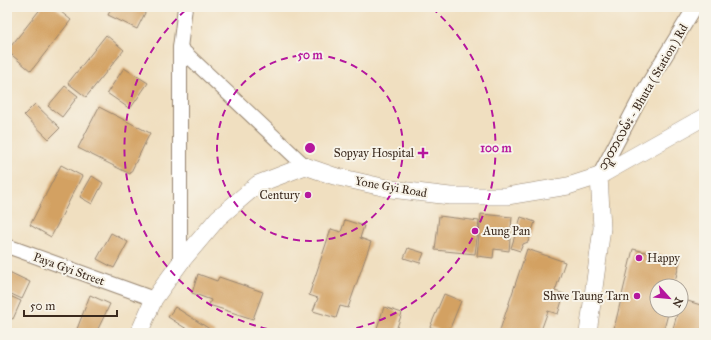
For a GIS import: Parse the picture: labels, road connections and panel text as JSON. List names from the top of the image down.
{
  "streets": {
    "street": ["ဘူတာလမ်း - Bhuta ( Station ) Rd", "Yone Gyi Road", "Paya Gyi Street"]
  },
  "crossings": [
    ["ဘူတာလမ်း - Bhuta ( Station ) Rd", "Yone Gyi Road"]
  ],
  "places": {
    "health": ["Sopyay Hospital"],
    "other": [
      "Century",
      "Aung Pan",
      "Happy",
      "Shwe Taung Tarn"
    ]
  },
  "scale_bar": "50 m",
  "north": "bottom right",
  "rings": ["50 m", "100 m"]
}
